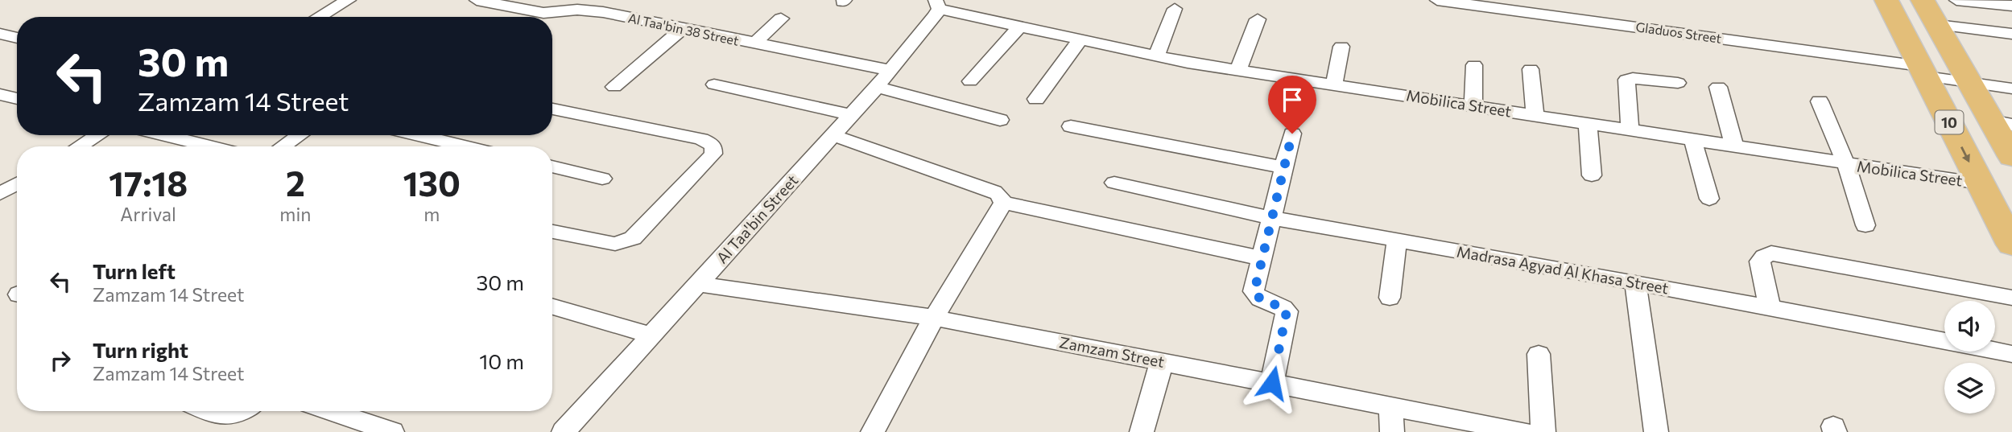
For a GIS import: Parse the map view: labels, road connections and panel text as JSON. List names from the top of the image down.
{
  "streets": {
    "main road": ["10"],
    "street": [
      "Al Taa'bin 38 Street",
      "Gladuos Street",
      "Mobilica Street",
      "Al Taa'bin Street",
      "Madrasa Agyad Al Khasa Street",
      "Zamzam Street"
    ]
  },
  "crossings": [
    ["Al Taa'bin 38 Street", "Al Taa'bin Street"],
    ["Gladuos Street", "10"],
    ["Mobilica Street", "10"],
    ["Mobilica Street", "Al Taa'bin Street"],
    ["Al Taa'bin Street", "Zamzam Street"]
  ],
  "page": {
    "turn": ["30 m", "Zamzam 14 Street"],
    "eta": [
      "17:18",
      "Arrival",
      "2",
      "min",
      "130",
      "m"
    ],
    "list": [
      {
        "name": "Turn left",
        "note": "Zamzam 14 Street",
        "value": "30 m"
      },
      {
        "name": "Turn right",
        "note": "Zamzam 14 Street",
        "value": "10 m"
      }
    ]
  }
}
